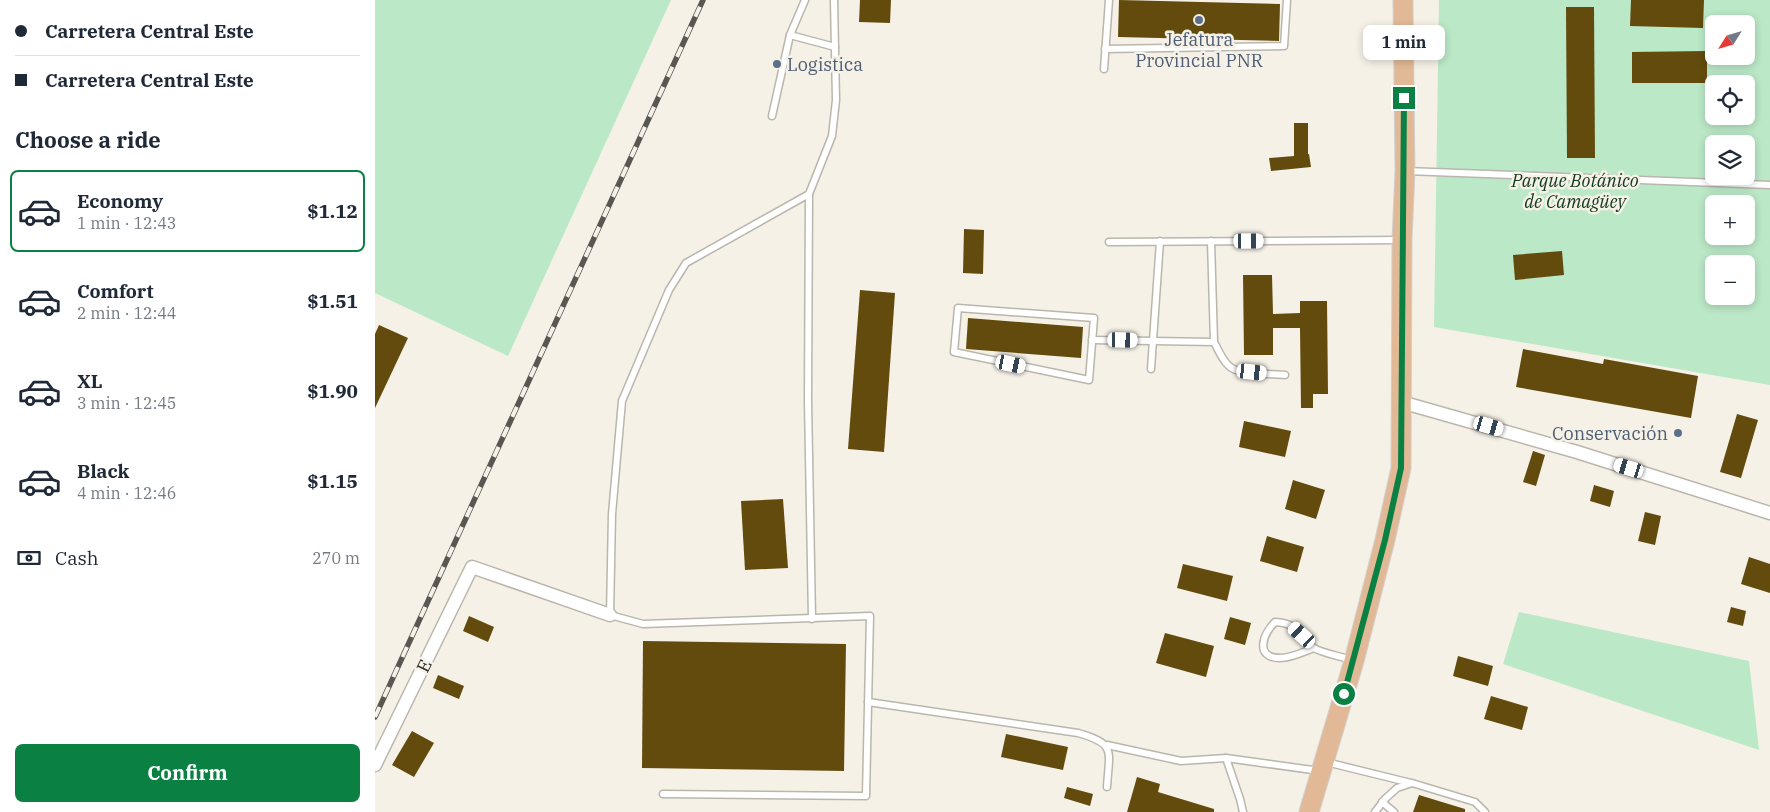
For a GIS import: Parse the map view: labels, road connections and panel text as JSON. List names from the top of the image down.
{
  "streets": {
    "street": ["E"]
  },
  "parks": ["Parque Botánico de Camagüey"],
  "places": ["Jefatura Provincial PNR", "Logistica", "Conservación"],
  "north": "bottom left",
  "page": {
    "banner": ["Carretera Central Este", "Carretera Central Este"],
    "map_buttons": ["+", "−"],
    "bubble": "1 min",
    "heading": "Choose a ride",
    "list": [
      {
        "name": "Economy",
        "note": "1 min · 12:43",
        "value": "$1.12"
      },
      {
        "name": "Comfort",
        "note": "2 min · 12:44",
        "value": "$1.51"
      },
      {
        "name": "XL",
        "note": "3 min · 12:45",
        "value": "$1.90"
      },
      {
        "name": "Black",
        "note": "4 min · 12:46",
        "value": "$1.15"
      }
    ],
    "pay": ["Cash", "270 m"],
    "buttons": "Confirm"
  }
}
